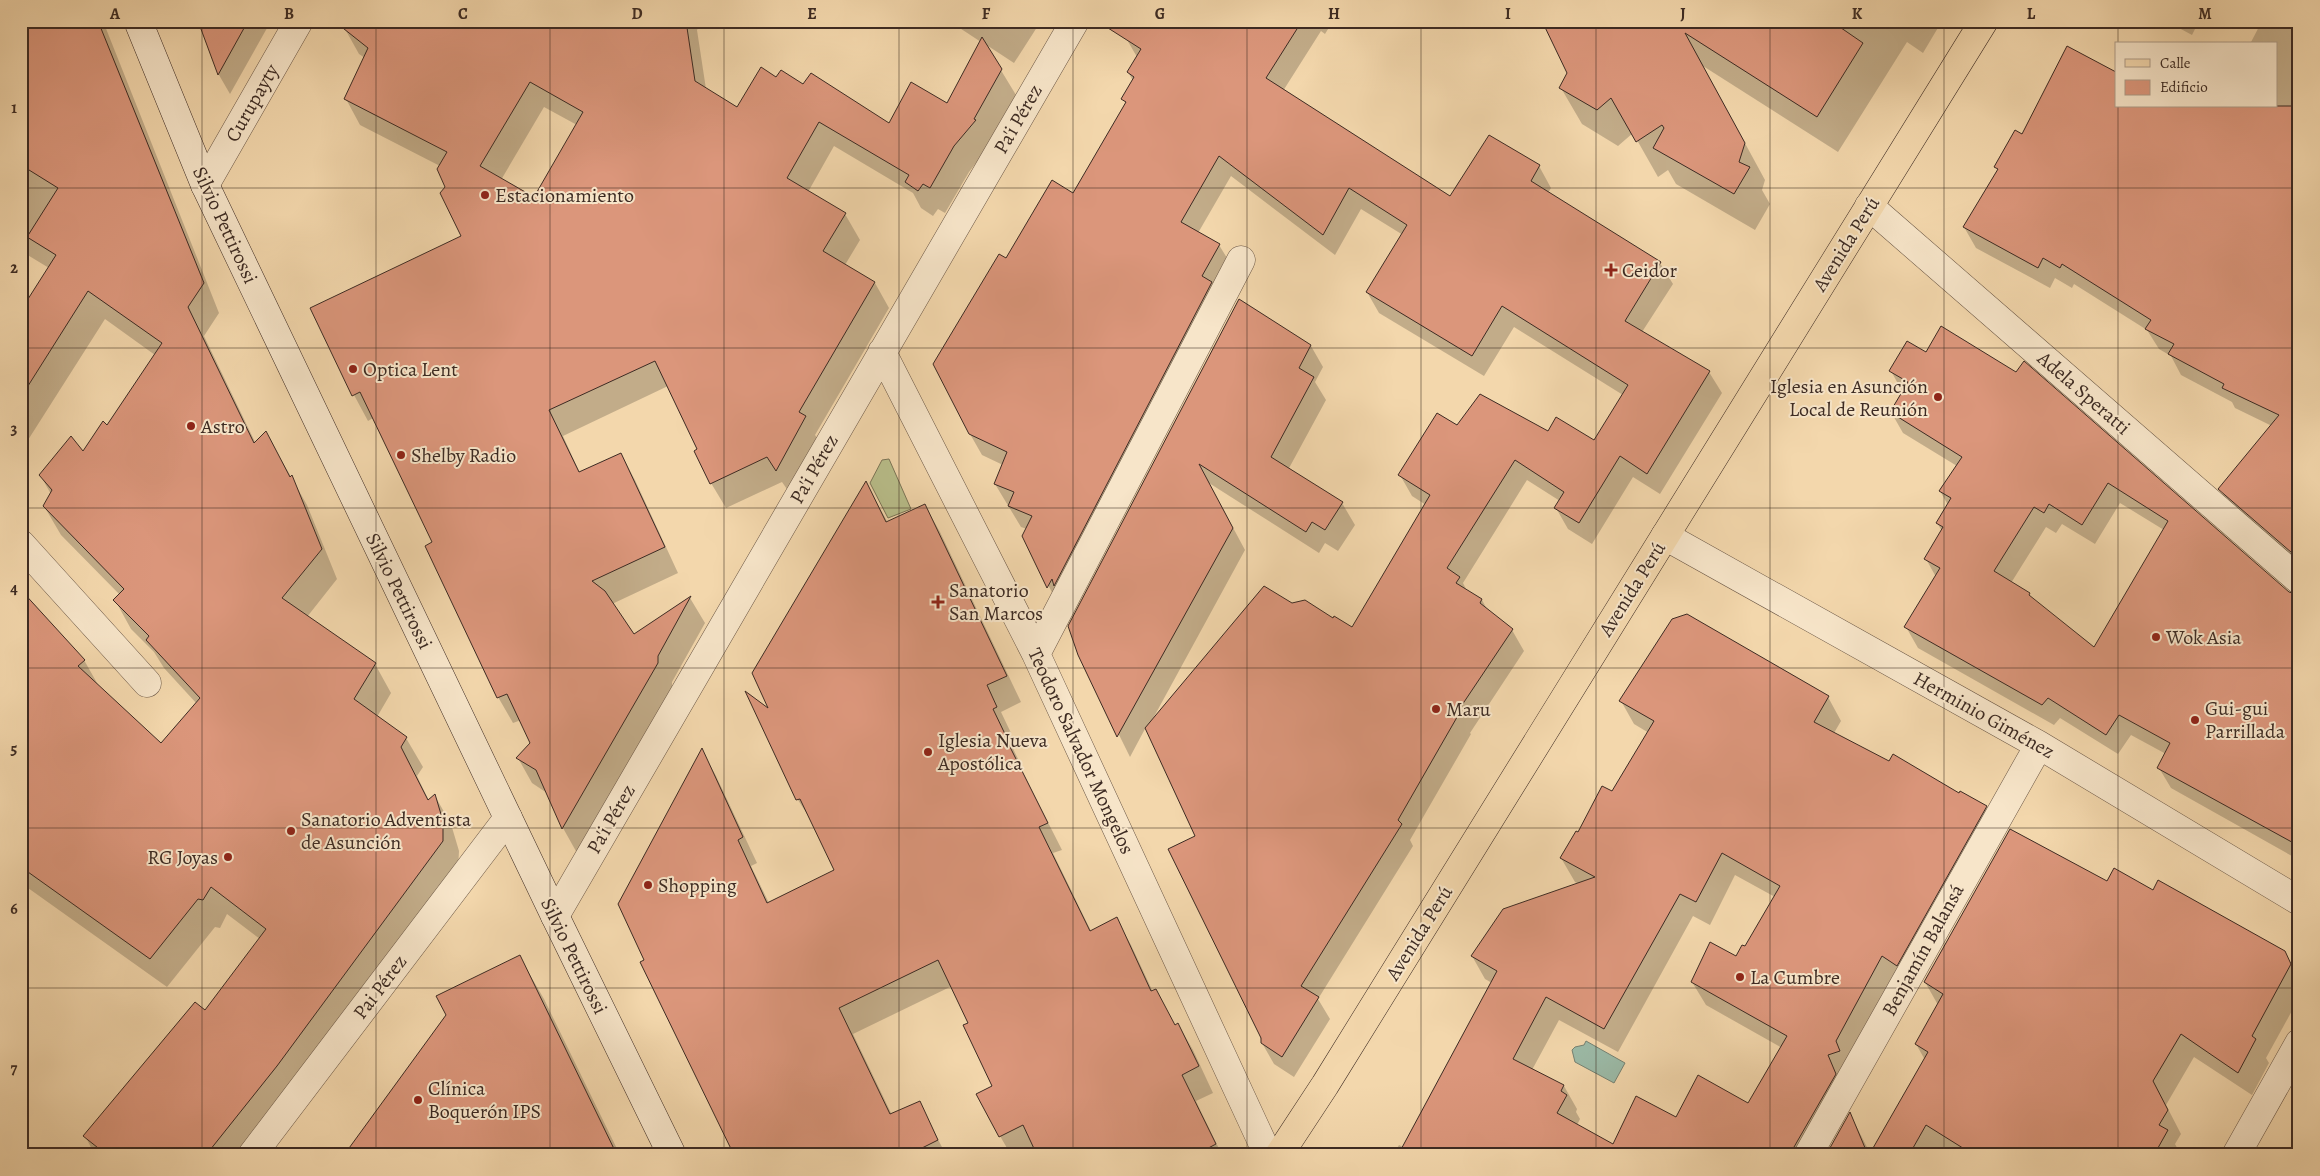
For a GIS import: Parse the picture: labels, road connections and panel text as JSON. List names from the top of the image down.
{
  "streets": {
    "main road": ["Avenida Perú"],
    "street": [
      "Curupayty",
      "Pa'i Pérez",
      "Silvio Pettirossi",
      "Adela Speratti",
      "Herminio Giménez",
      "Teodoro Salvador Mongelos",
      "Benjamín Balansá",
      "Pai Pérez"
    ]
  },
  "crossings": [
    ["Curupayty", "Silvio Pettirossi"],
    ["Pa'i Pérez", "Silvio Pettirossi"],
    ["Pa'i Pérez", "Teodoro Salvador Mongelos"],
    ["Silvio Pettirossi", "Pai Pérez"],
    ["Avenida Perú", "Adela Speratti"],
    ["Avenida Perú", "Herminio Giménez"],
    ["Herminio Giménez", "Benjamín Balansá"]
  ],
  "places": {
    "other": [
      "Estacionamiento",
      "Optica Lent",
      "Iglesia en Asunción Local de Reunión",
      "Astro",
      "Shelby Radio",
      "Wok Asia",
      "Maru",
      "Gui-gui Parrillada",
      "Iglesia Nueva Apostólica",
      "Sanatorio Adventista de Asunción",
      "RG Joyas",
      "Shopping",
      "La Cumbre",
      "Clínica Boquerón IPS"
    ],
    "health": ["Ceidor", "Sanatorio San Marcos"]
  },
  "legend": ["Calle", "Edificio"],
  "grid": {
    "columns": [
      "A",
      "B",
      "C",
      "D",
      "E",
      "F",
      "G",
      "H",
      "I",
      "J",
      "K",
      "L",
      "M"
    ],
    "rows": [
      "1",
      "2",
      "3",
      "4",
      "5",
      "6",
      "7"
    ]
  }
}
